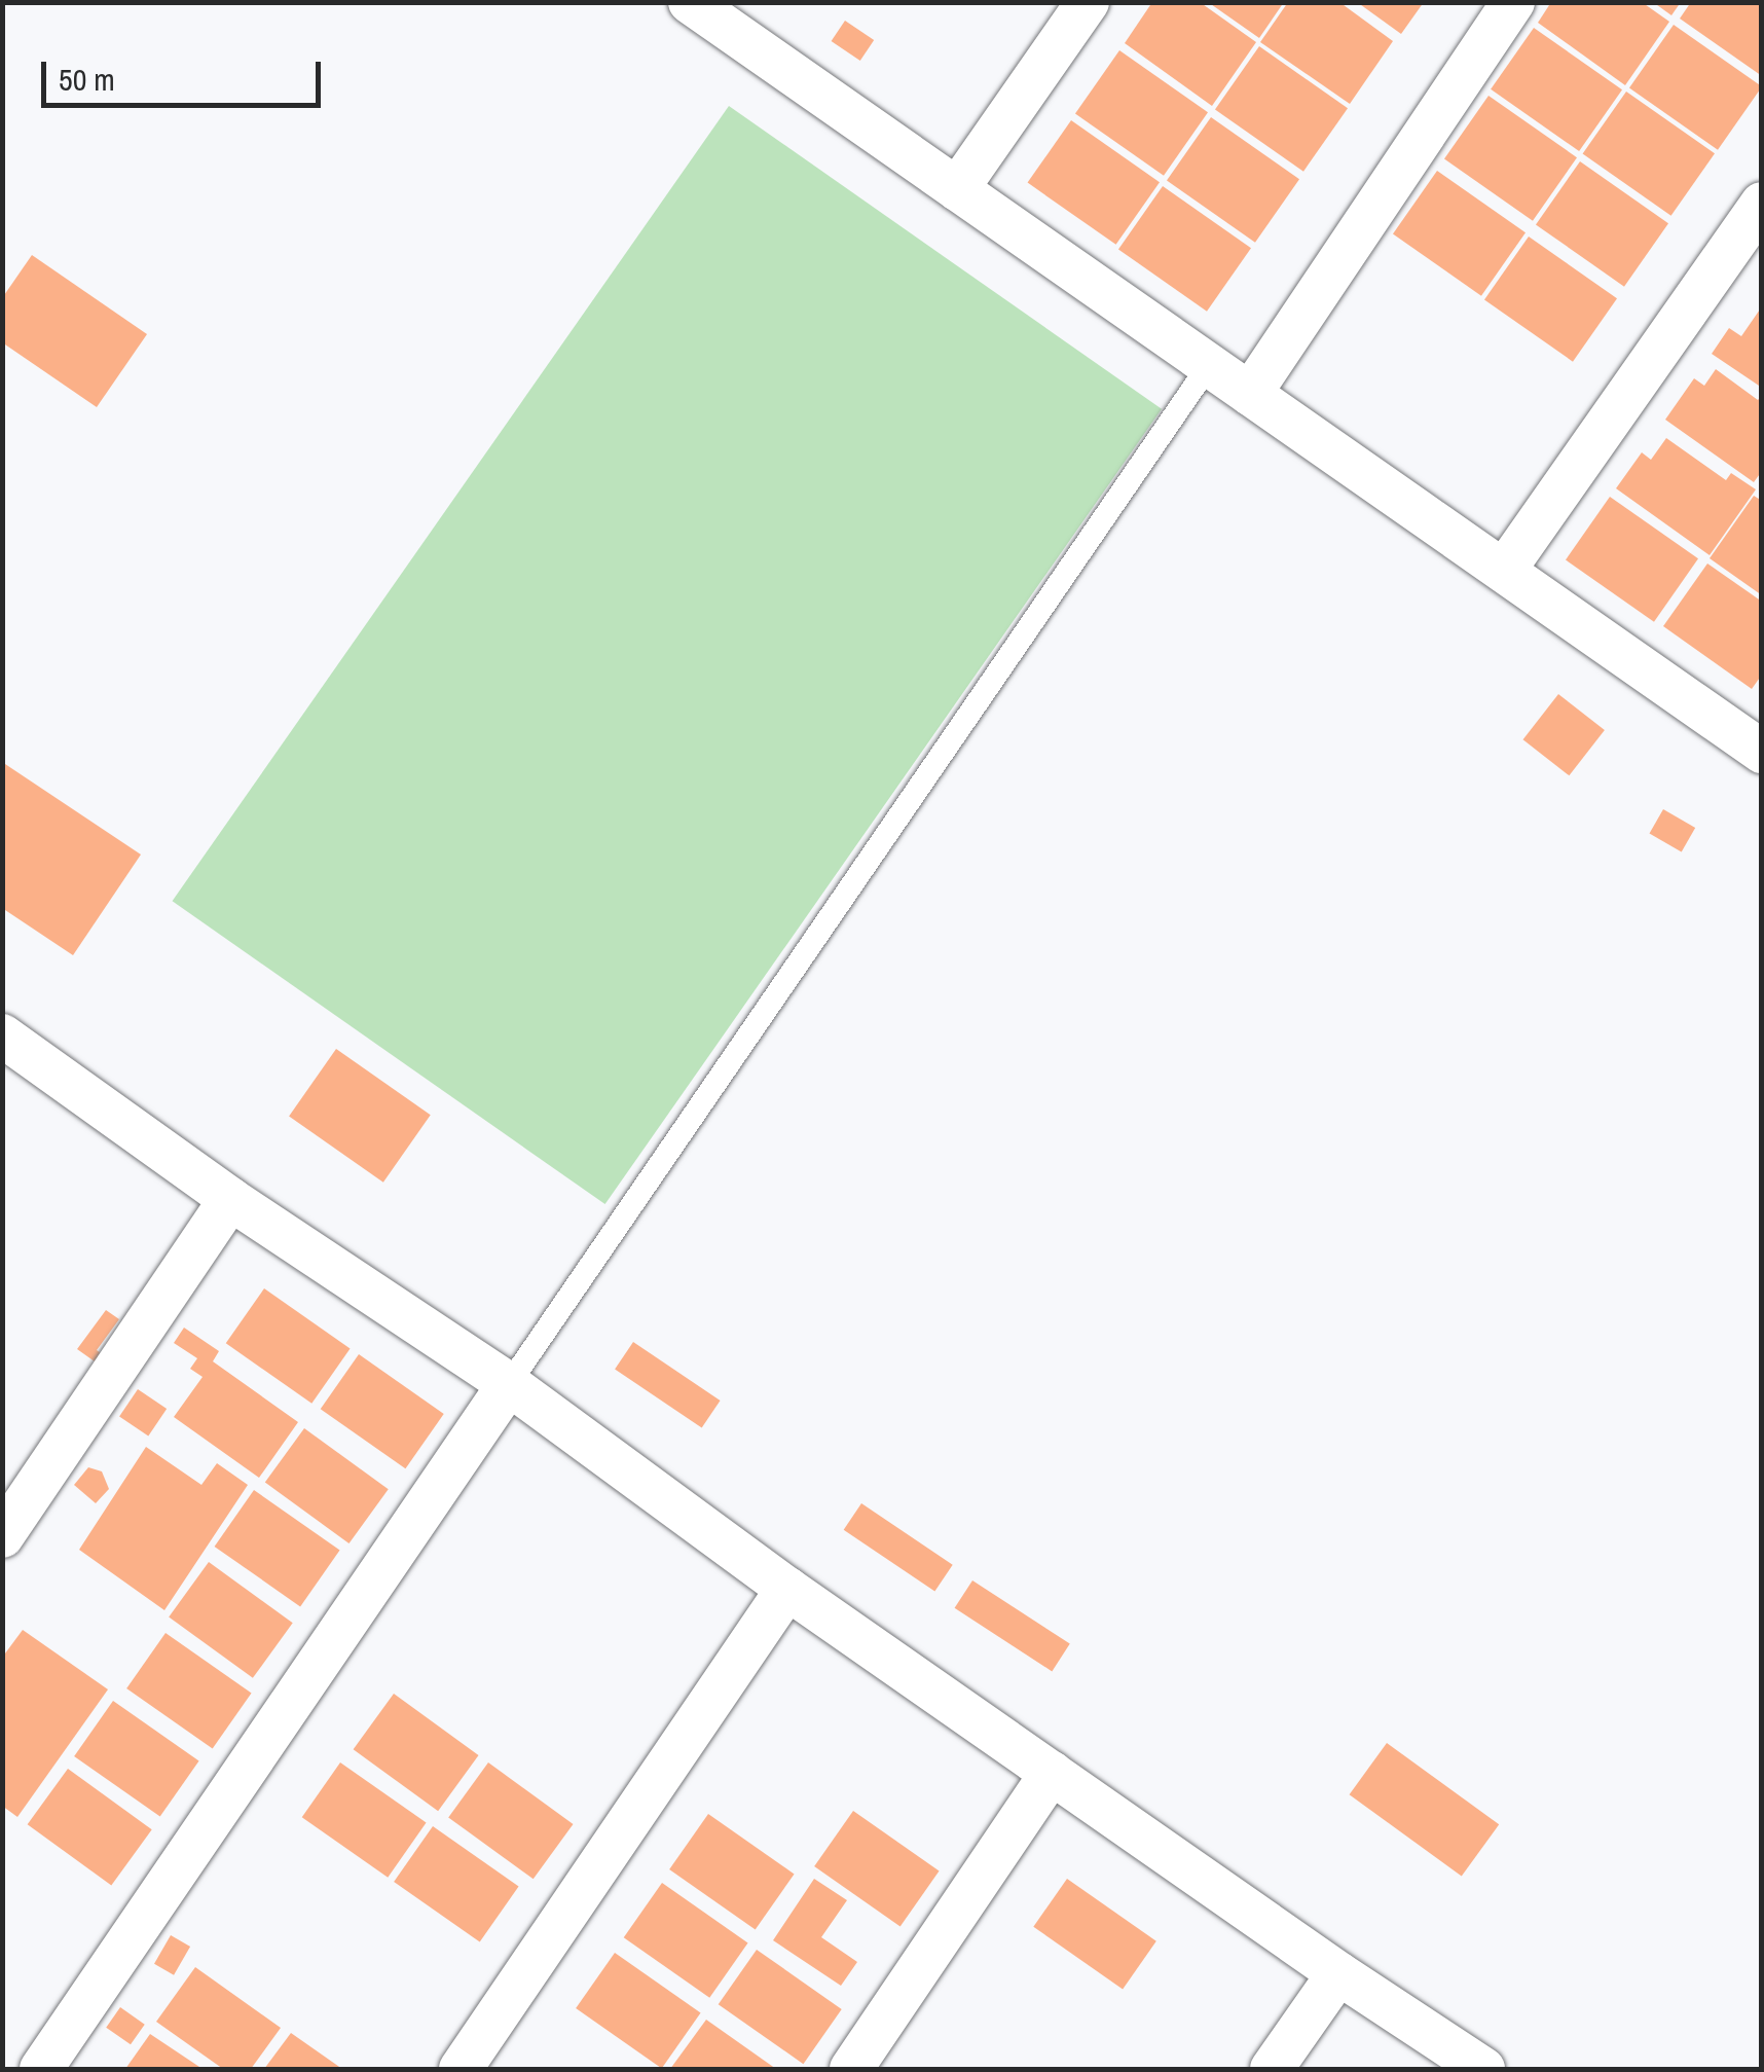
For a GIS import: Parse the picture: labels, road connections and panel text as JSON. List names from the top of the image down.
{
  "scale_bar": "50 m"
}
